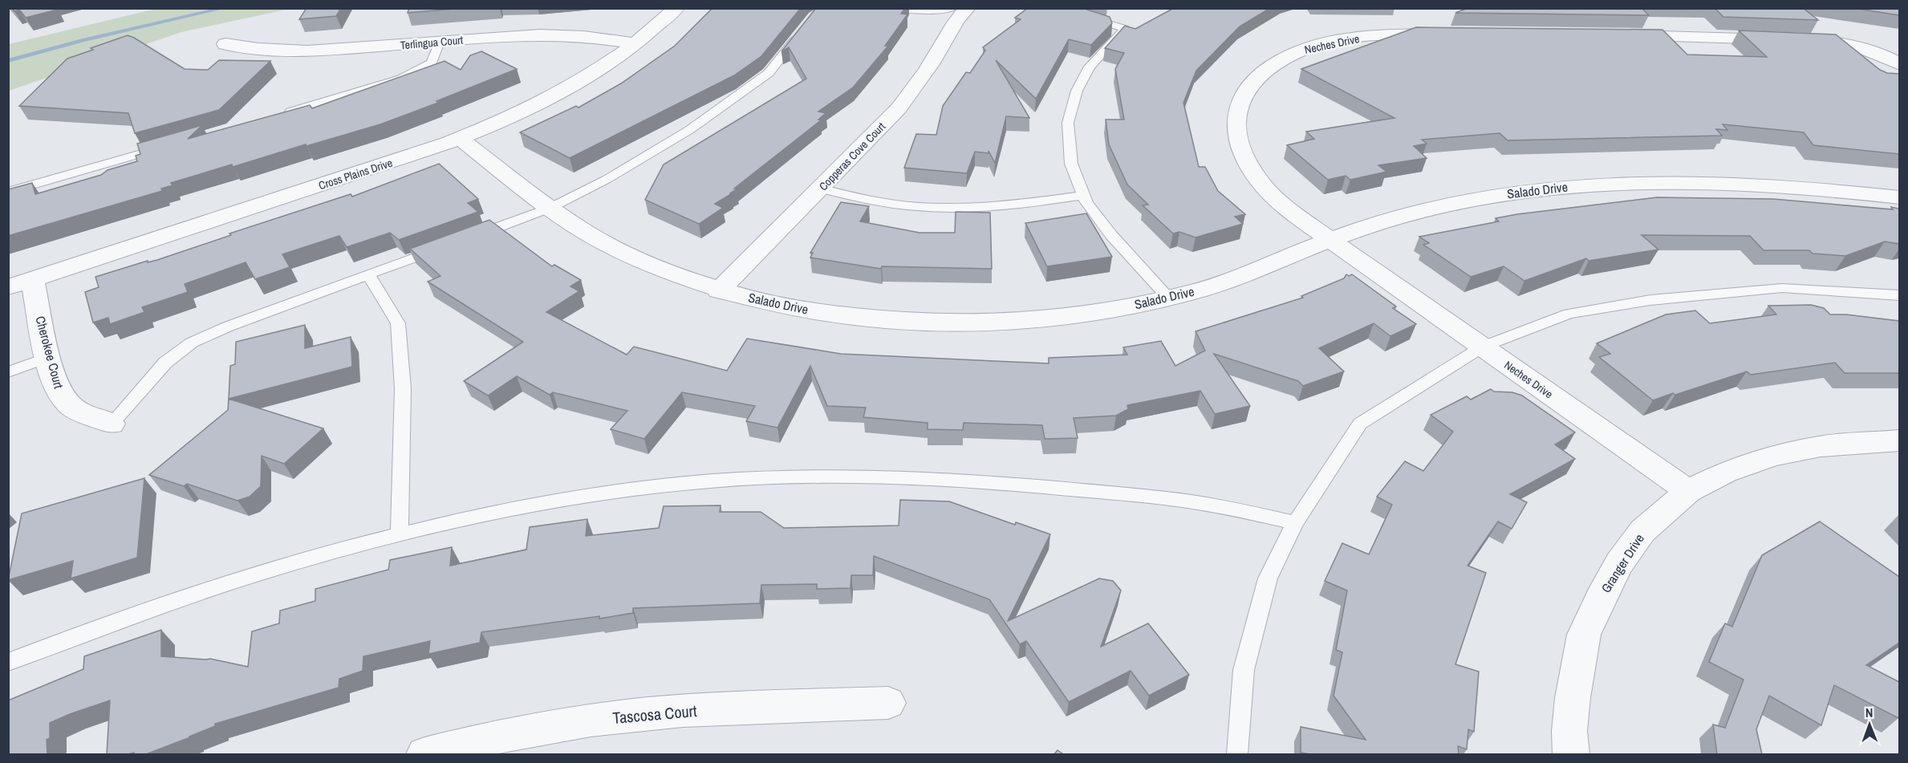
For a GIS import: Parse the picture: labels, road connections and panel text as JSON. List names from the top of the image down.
{
  "streets": {
    "street": [
      "Terlingua Court",
      "Neches Drive",
      "Copperas Cove Court",
      "Cross Plains Drive",
      "Salado Drive",
      "Cherokee Court",
      "Granger Drive",
      "Tascosa Court"
    ]
  },
  "crossings": [
    ["Terlingua Court", "Cross Plains Drive"],
    ["Neches Drive", "Salado Drive"],
    ["Neches Drive", "Granger Drive"],
    ["Copperas Cove Court", "Salado Drive"],
    ["Cross Plains Drive", "Salado Drive"],
    ["Cross Plains Drive", "Cherokee Court"]
  ],
  "north": "top"
}
